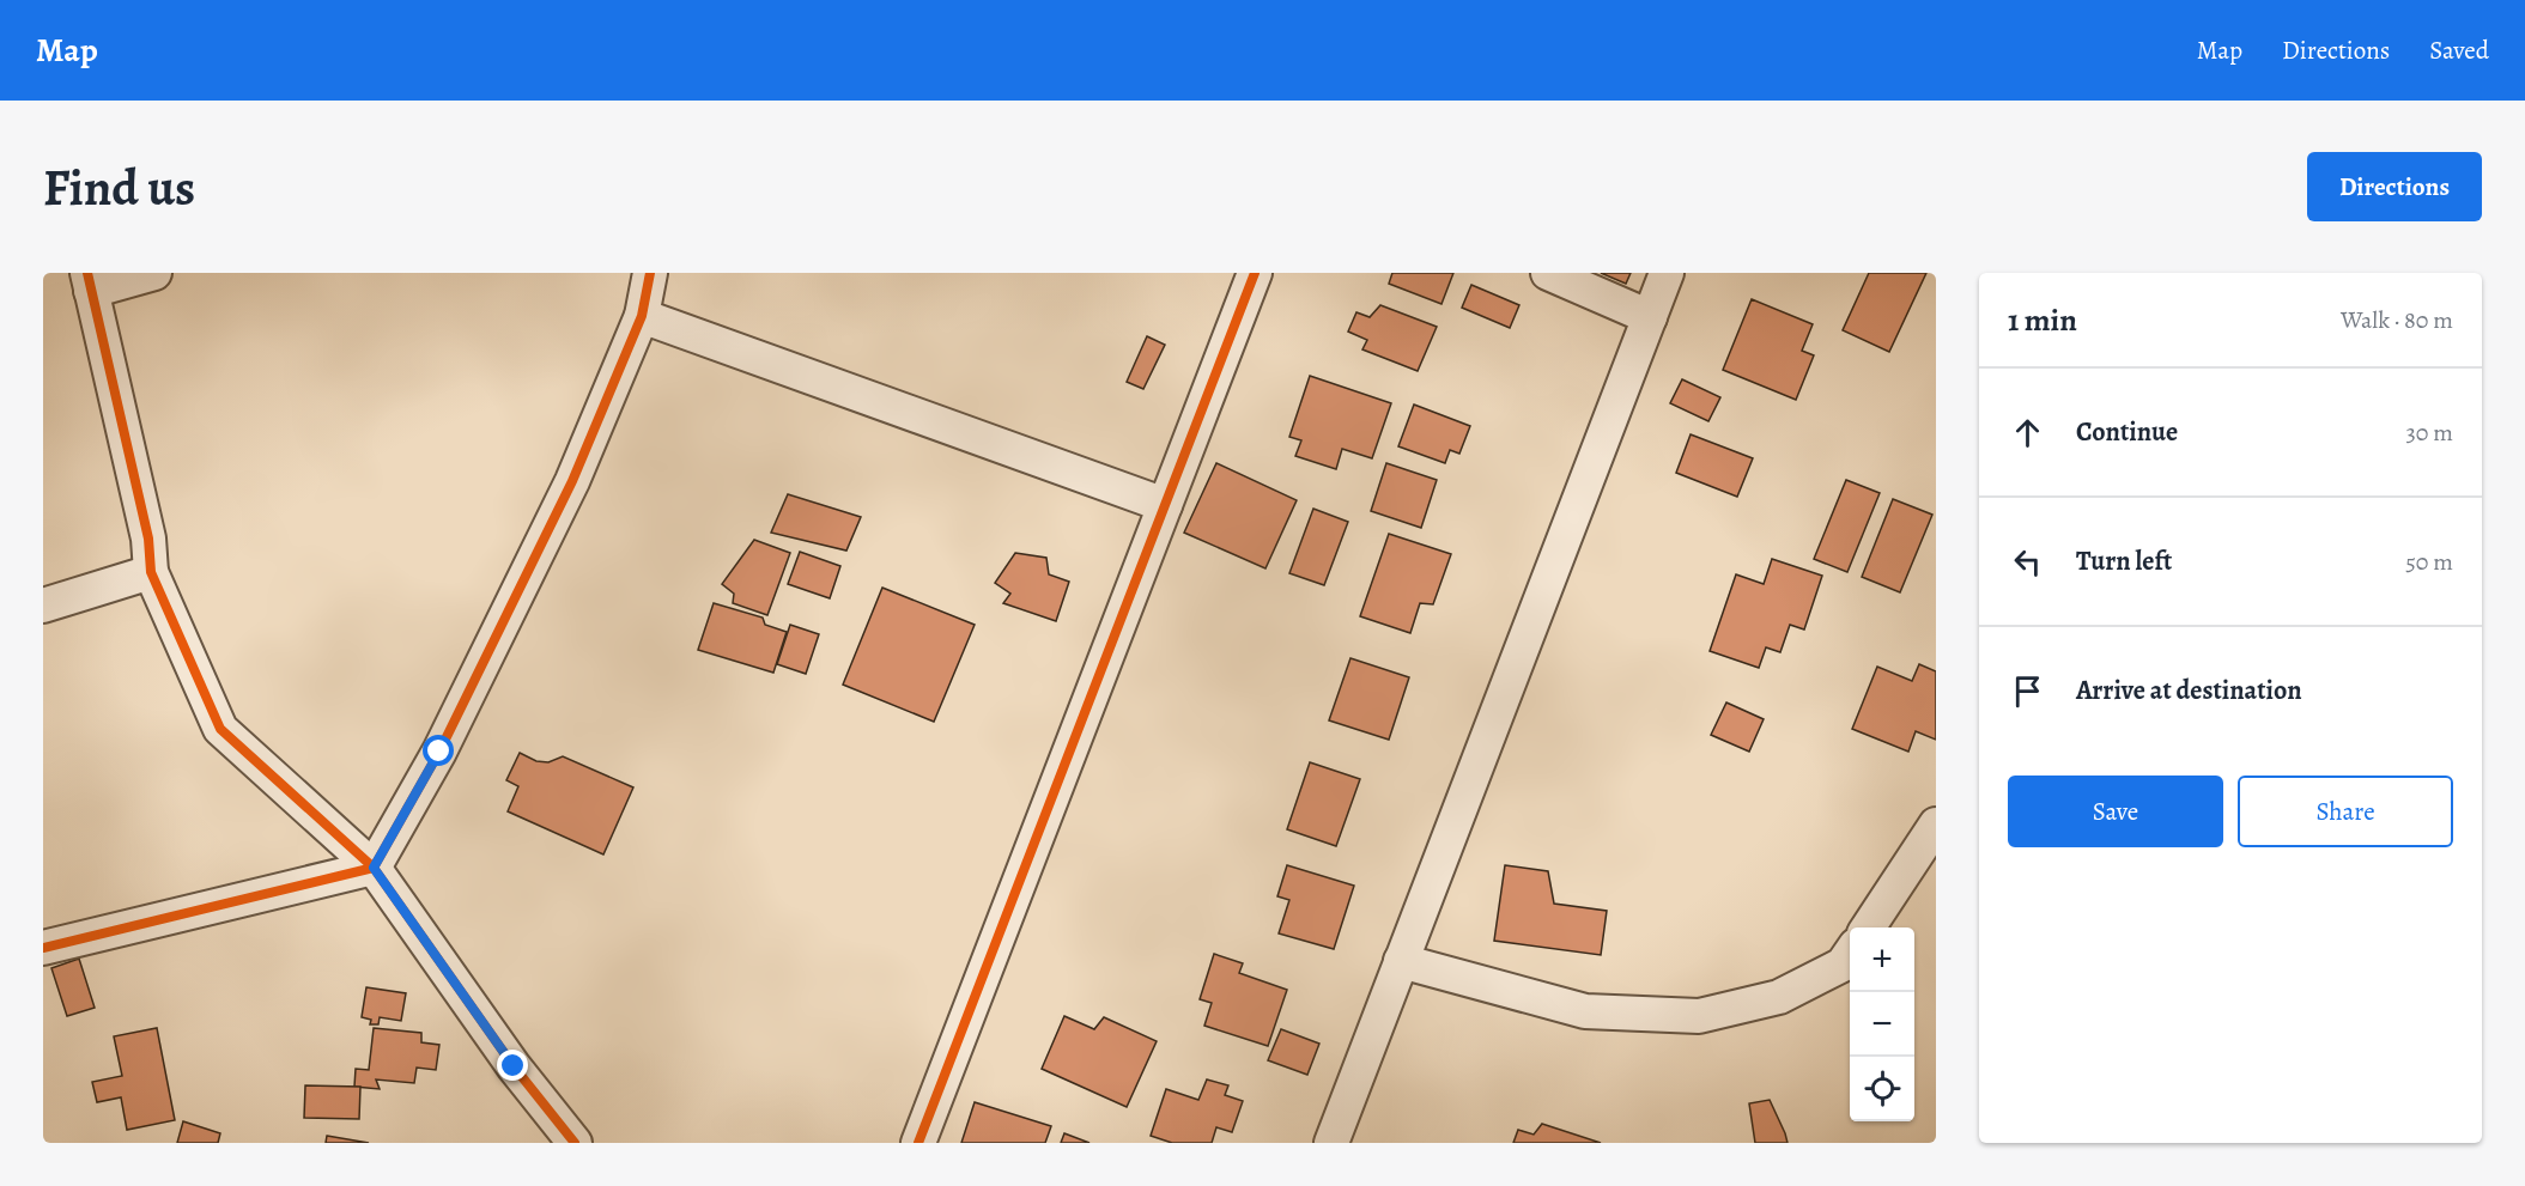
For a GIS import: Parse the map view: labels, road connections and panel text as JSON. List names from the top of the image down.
{
  "page": {
    "header": "Map",
    "nav": ["Map", "Directions", "Saved"],
    "buttons": [
      "Directions",
      ["Save", "Share"]
    ],
    "title": "Find us",
    "heading": ["1 min", "Walk · 80 m"],
    "list": [
      ["Continue", "30 m"],
      ["Turn left", "50 m"],
      "Arrive at destination"
    ],
    "map_buttons": ["+", "−"]
  }
}
